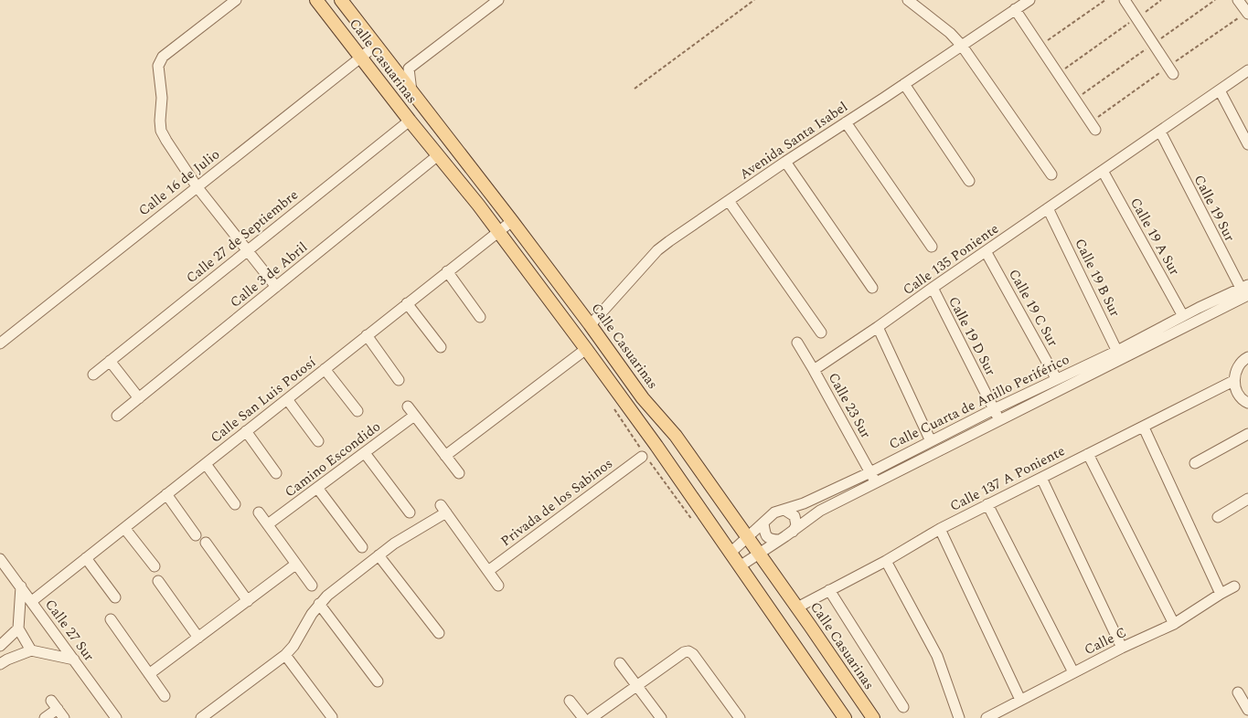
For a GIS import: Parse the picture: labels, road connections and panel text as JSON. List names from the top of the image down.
{
  "streets": {
    "main road": ["Calle Casuarinas"],
    "street": [
      "Avenida Santa Isabel",
      "Calle 16 de Julio",
      "Calle 19 Sur",
      "Calle 27 de Septiembre",
      "Calle 19 A Sur",
      "Calle 135 Poniente",
      "Calle 3 de Abril",
      "Calle 19 B Sur",
      "Calle 19 C Sur",
      "Calle 19 D Sur",
      "Calle San Luis Potosí",
      "Calle Cuarta de Anillo Periférico",
      "Calle 23 Sur",
      "Camino Escondido",
      "Calle 137 A Poniente",
      "Privada de los Sabinos",
      "Calle 27 Sur",
      "Calle C"
    ]
  },
  "crossings": [
    ["Calle Casuarinas", "Avenida Santa Isabel"],
    ["Calle Casuarinas", "Calle 16 de Julio"],
    ["Calle Casuarinas", "Calle 27 de Septiembre"],
    ["Calle Casuarinas", "Calle 3 de Abril"],
    ["Calle Casuarinas", "Calle San Luis Potosí"],
    ["Calle Casuarinas", "Calle Cuarta de Anillo Periférico"],
    ["Calle Casuarinas", "Calle 137 A Poniente"],
    ["Calle 19 Sur", "Calle 135 Poniente"],
    ["Calle 19 Sur", "Calle Cuarta de Anillo Periférico"],
    ["Calle 19 A Sur", "Calle 135 Poniente"],
    ["Calle 19 A Sur", "Calle Cuarta de Anillo Periférico"],
    ["Calle 135 Poniente", "Calle 19 B Sur"],
    ["Calle 135 Poniente", "Calle 19 C Sur"],
    ["Calle 135 Poniente", "Calle 19 D Sur"],
    ["Calle 135 Poniente", "Calle 23 Sur"],
    ["Calle 19 B Sur", "Calle Cuarta de Anillo Periférico"],
    ["Calle 19 C Sur", "Calle Cuarta de Anillo Periférico"],
    ["Calle 19 D Sur", "Calle Cuarta de Anillo Periférico"],
    ["Calle San Luis Potosí", "Calle 27 Sur"],
    ["Calle Cuarta de Anillo Periférico", "Calle 23 Sur"]
  ]
}
